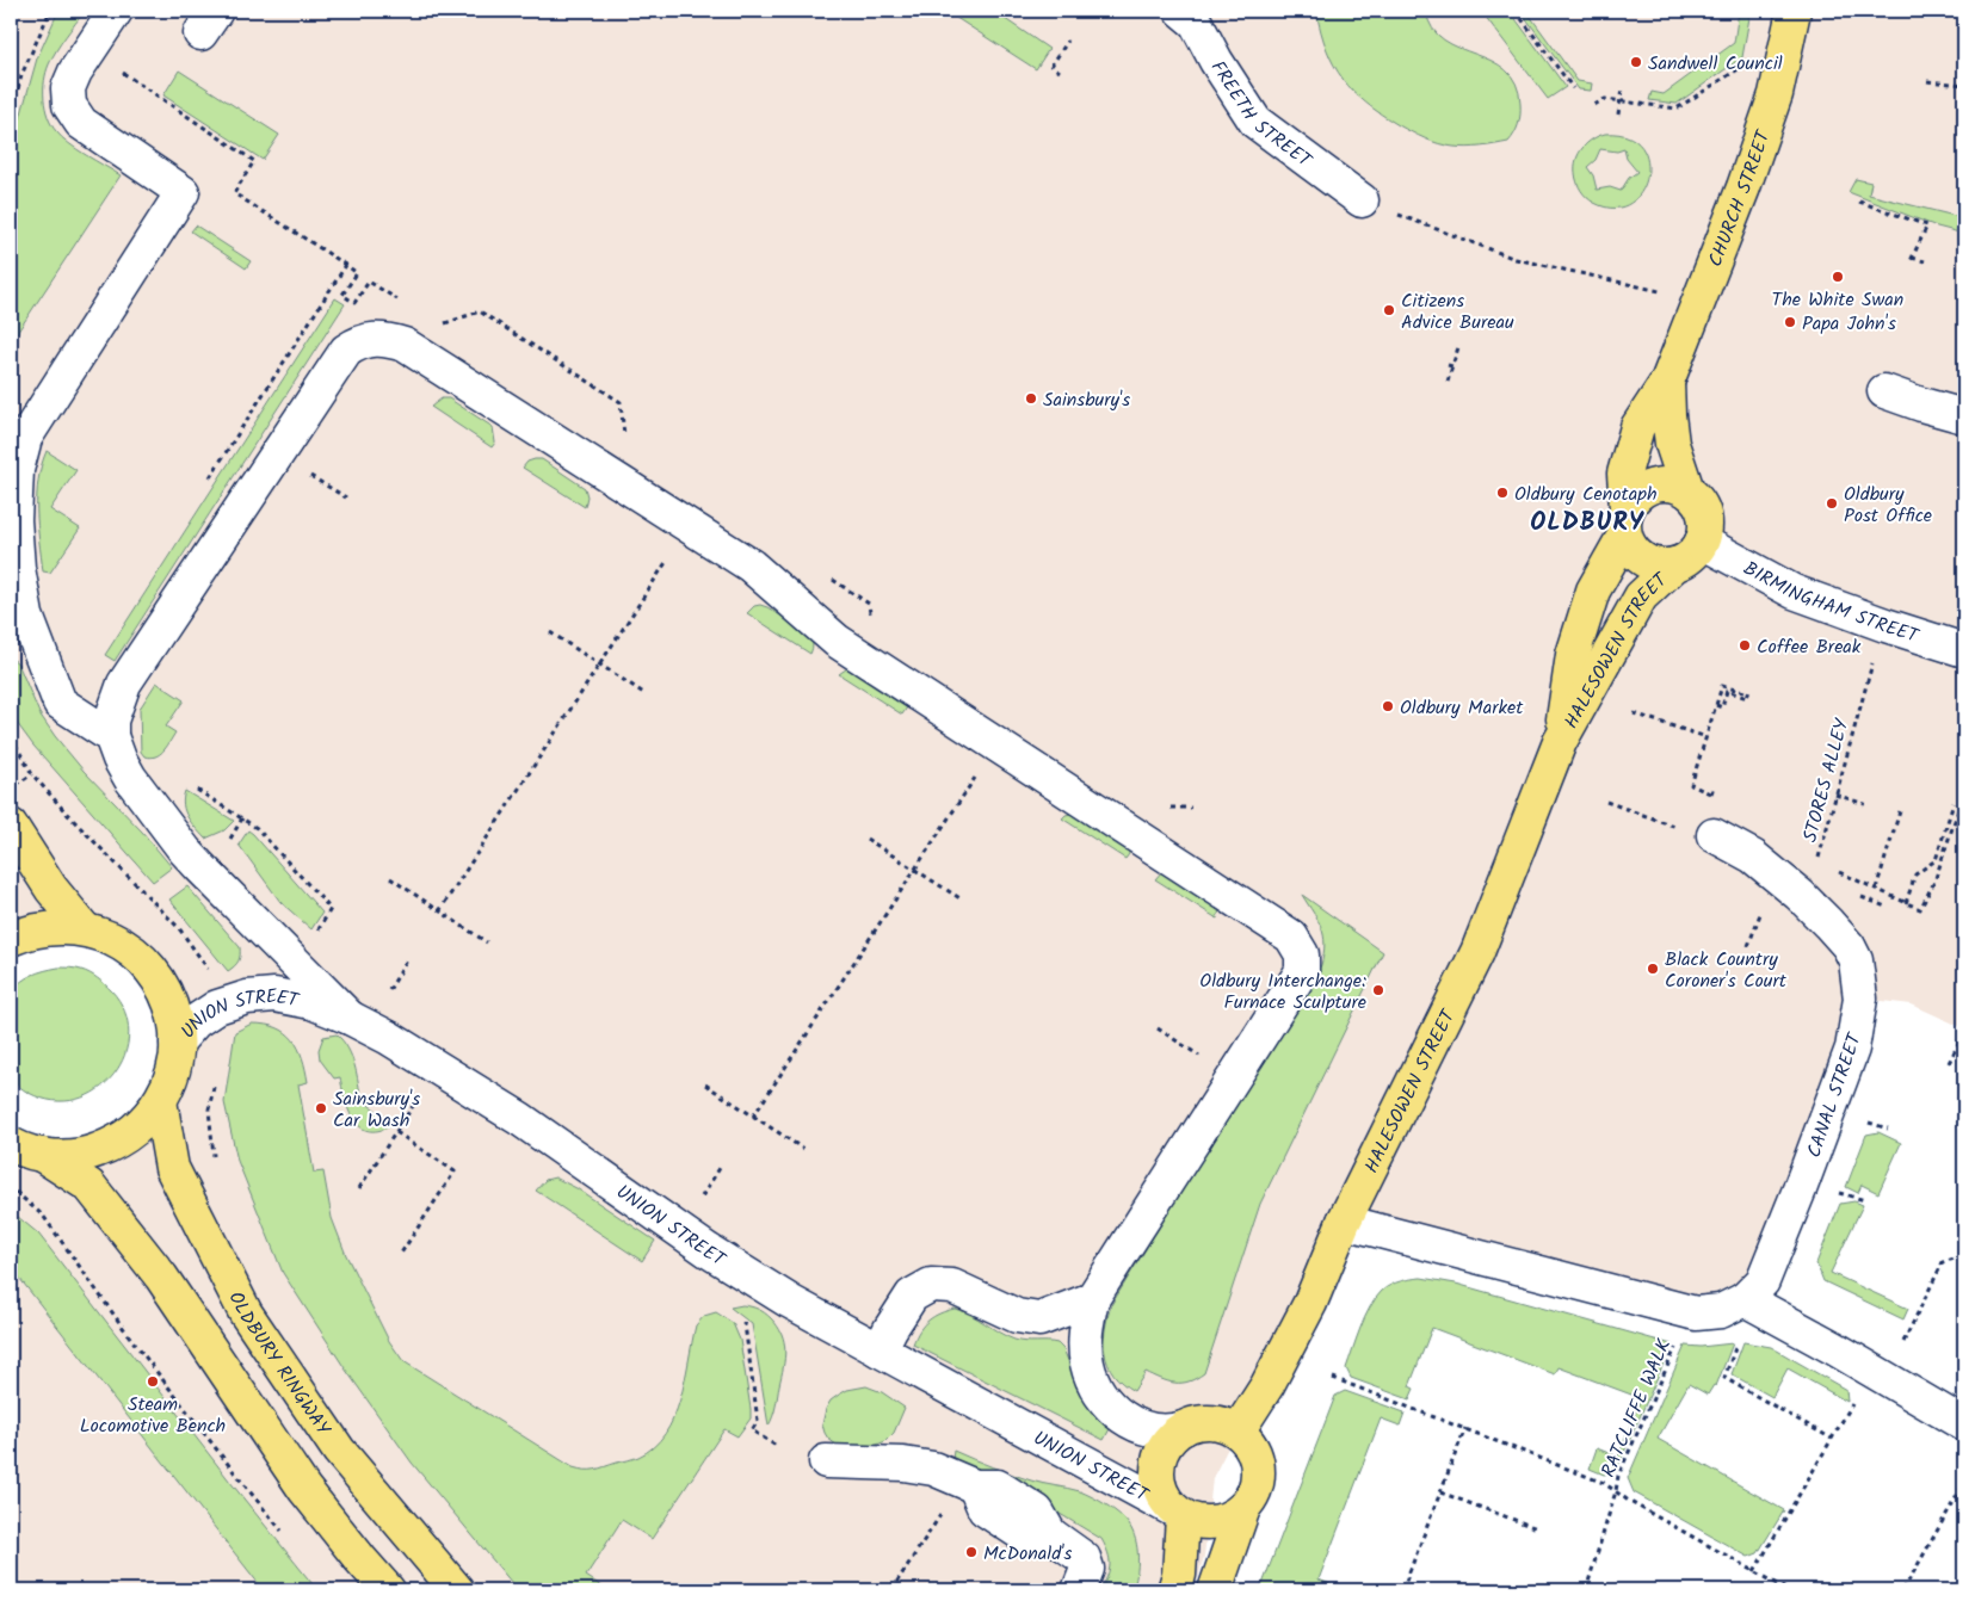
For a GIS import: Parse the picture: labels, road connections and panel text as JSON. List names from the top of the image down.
{
  "streets": {
    "main road": ["CHURCH STREET", "HALESOWEN STREET", "OLDBURY RINGWAY"],
    "street": [
      "FREETH STREET",
      "BIRMINGHAM STREET",
      "UNION STREET",
      "CANAL STREET"
    ],
    "path": ["STORES ALLEY", "RATCLIFFE WALK"]
  },
  "crossings": [
    ["CHURCH STREET", "BIRMINGHAM STREET"],
    ["CHURCH STREET", "HALESOWEN STREET"],
    ["BIRMINGHAM STREET", "HALESOWEN STREET"],
    ["HALESOWEN STREET", "UNION STREET"],
    ["HALESOWEN STREET", "CANAL STREET"]
  ],
  "districts": ["OLDBURY"],
  "places": [
    "Sandwell Council",
    "The White Swan",
    "Citizens Advice Bureau",
    "Papa John's",
    "Sainsbury's",
    "Oldbury Cenotaph",
    "Oldbury Post Office",
    "Coffee Break",
    "Oldbury Market",
    "Black Country Coroner's Court",
    "Oldbury Interchange: Furnace Sculpture",
    "Sainsbury's Car Wash",
    "Steam Locomotive Bench",
    "McDonald's"
  ]
}
